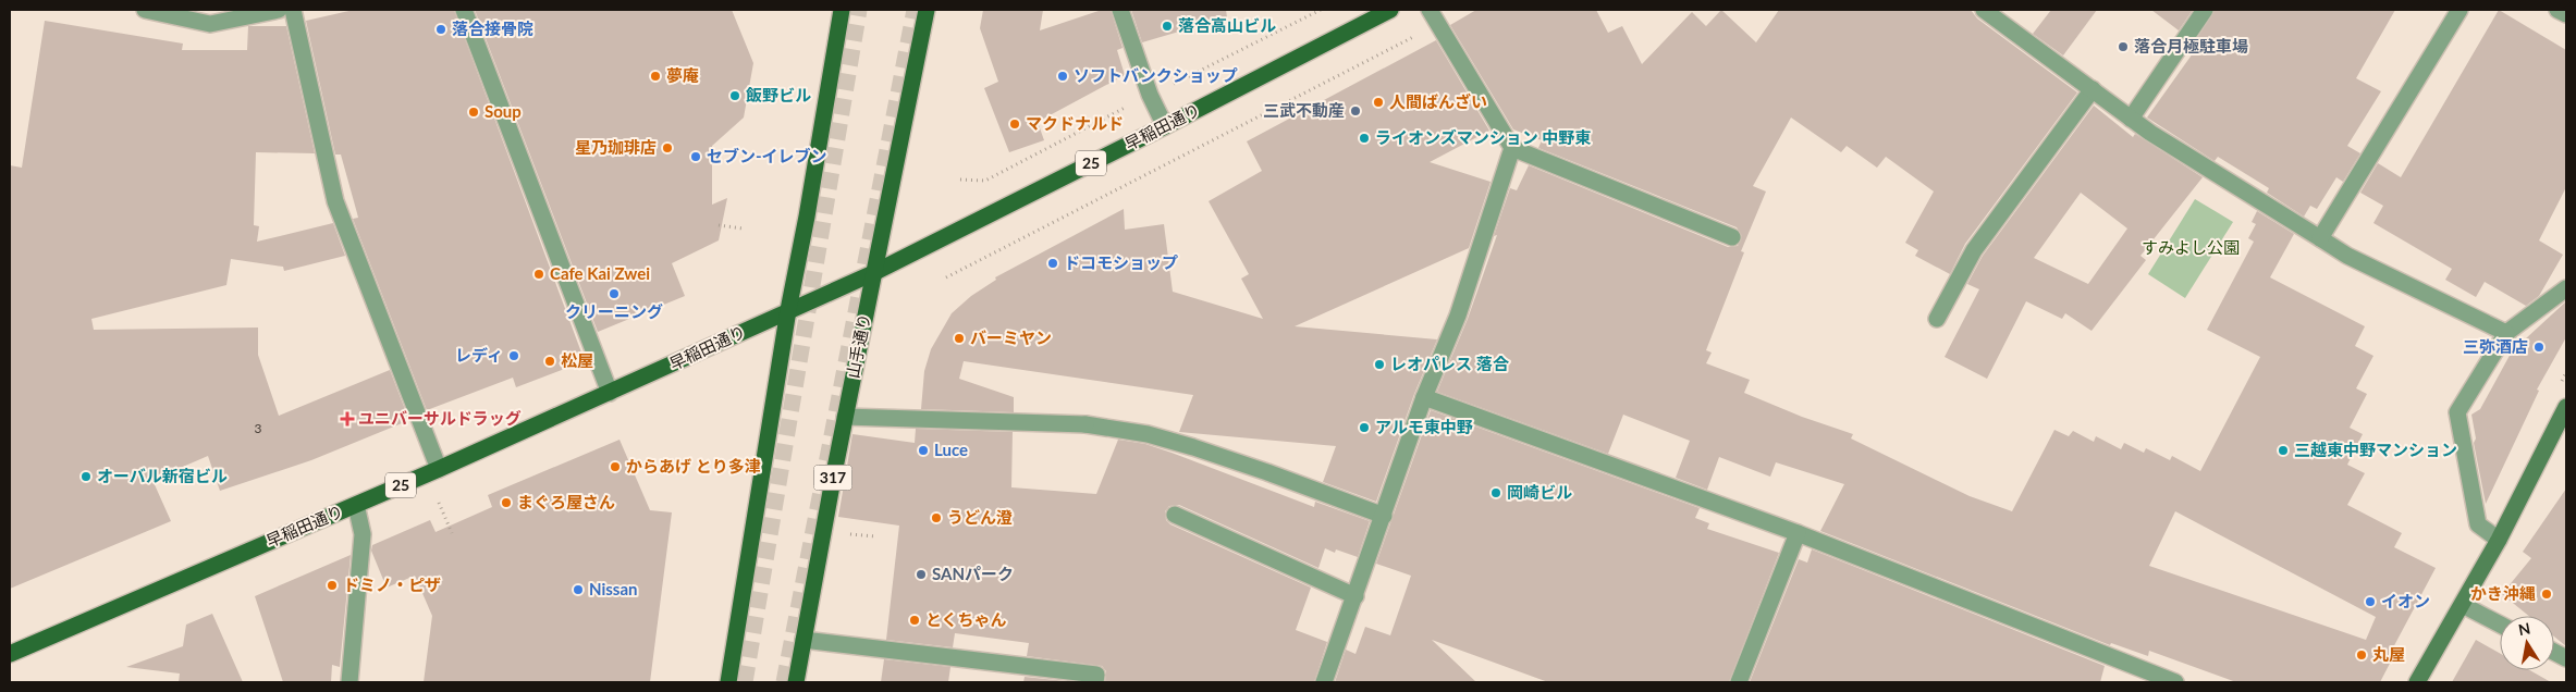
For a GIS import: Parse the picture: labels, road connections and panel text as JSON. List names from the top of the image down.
{
  "streets": {
    "main road": [
      "早稲田通り",
      "25",
      "山手通り",
      "317"
    ]
  },
  "crossings": [
    ["早稲田通り", "山手通り"]
  ],
  "parks": ["すみよし公園"],
  "places": {
    "other": [
      "落合高山ビル",
      "落合接骨院",
      "落合月極駐車場",
      "夢庵",
      "ソフトバンクショップ",
      "飯野ビル",
      "人間ばんざい",
      "三武不動産",
      "Soup",
      "マクドナルド",
      "ライオンズマンション 中野東",
      "星乃珈琲店",
      "セブン-イレブン",
      "ドコモショップ",
      "Cafe Kai Zwei",
      "クリーニング",
      "バーミヤン",
      "三弥酒店",
      "レディ",
      "松屋",
      "レオパレス 落合",
      "アルモ東中野",
      "Luce",
      "三越東中野マンション",
      "からあげ とり多津",
      "オーバル新宿ビル",
      "岡崎ビル",
      "まぐろ屋さん",
      "うどん澄",
      "SANパーク",
      "ドミノ・ピザ",
      "Nissan",
      "かき沖縄",
      "イオン",
      "とくちゃん",
      "丸屋"
    ],
    "health": ["ユニバーサルドラッグ"]
  },
  "house_numbers": ["3"],
  "north": "top"
}
